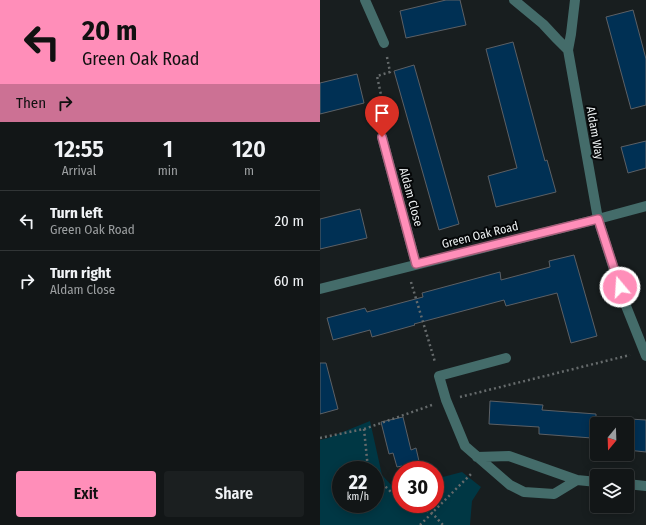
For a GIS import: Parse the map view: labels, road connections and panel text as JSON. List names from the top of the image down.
{
  "streets": {
    "street": ["Aldam Way", "Aldam Close", "Green Oak Road"]
  },
  "crossings": [
    ["Aldam Way", "Green Oak Road"],
    ["Aldam Close", "Green Oak Road"]
  ],
  "north": "bottom",
  "page": {
    "turn": ["20 m", "Green Oak Road"],
    "then": "Then",
    "eta": [
      "12:55",
      "Arrival",
      "1",
      "min",
      "120",
      "m"
    ],
    "list": [
      {
        "name": "Turn left",
        "note": "Green Oak Road",
        "value": "20 m"
      },
      {
        "name": "Turn right",
        "note": "Aldam Close",
        "value": "60 m"
      }
    ],
    "speed": "22 km/h",
    "limit": "30",
    "buttons": ["Exit", "Share"]
  }
}
